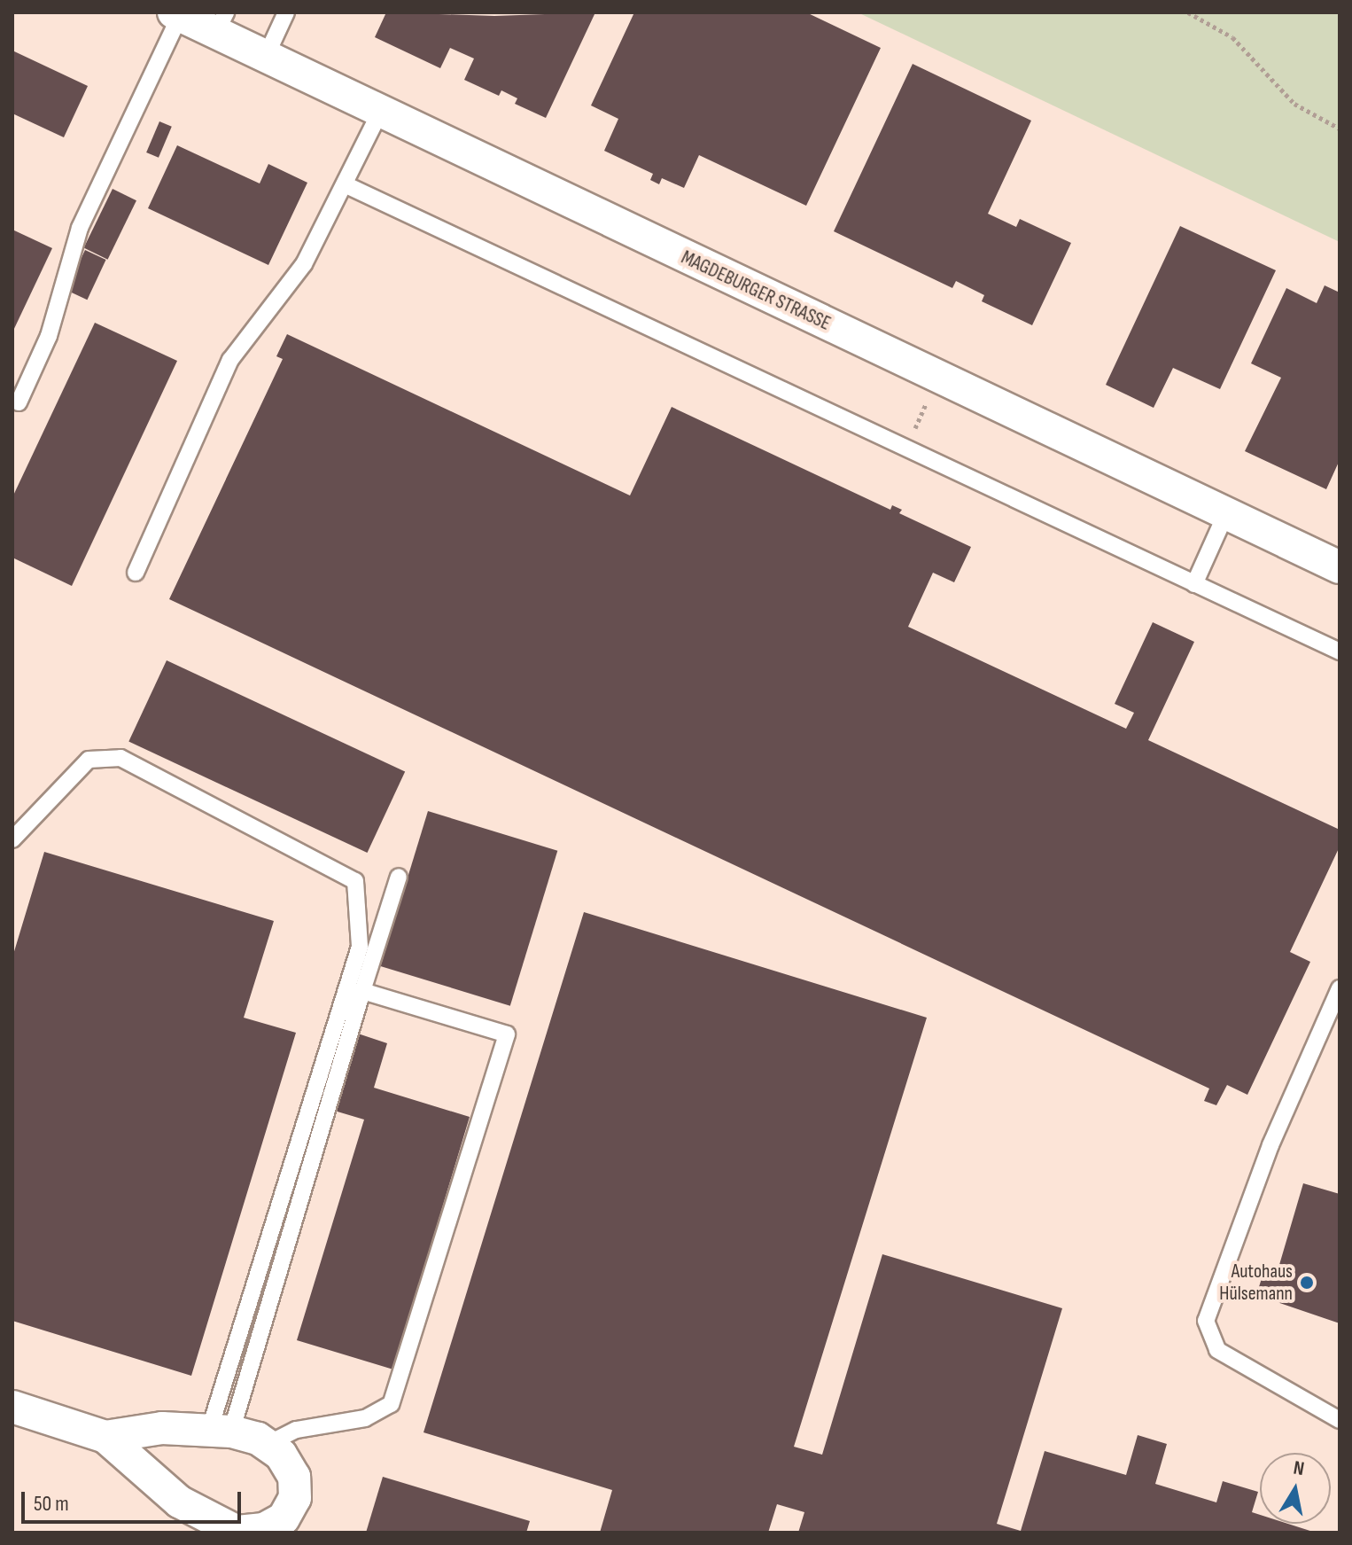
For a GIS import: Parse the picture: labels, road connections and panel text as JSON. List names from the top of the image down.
{
  "streets": {
    "street": ["MAGDEBURGER STRASSE"]
  },
  "places": ["Autohaus Hülsemann"],
  "scale_bar": "50 m",
  "north": "top"
}
